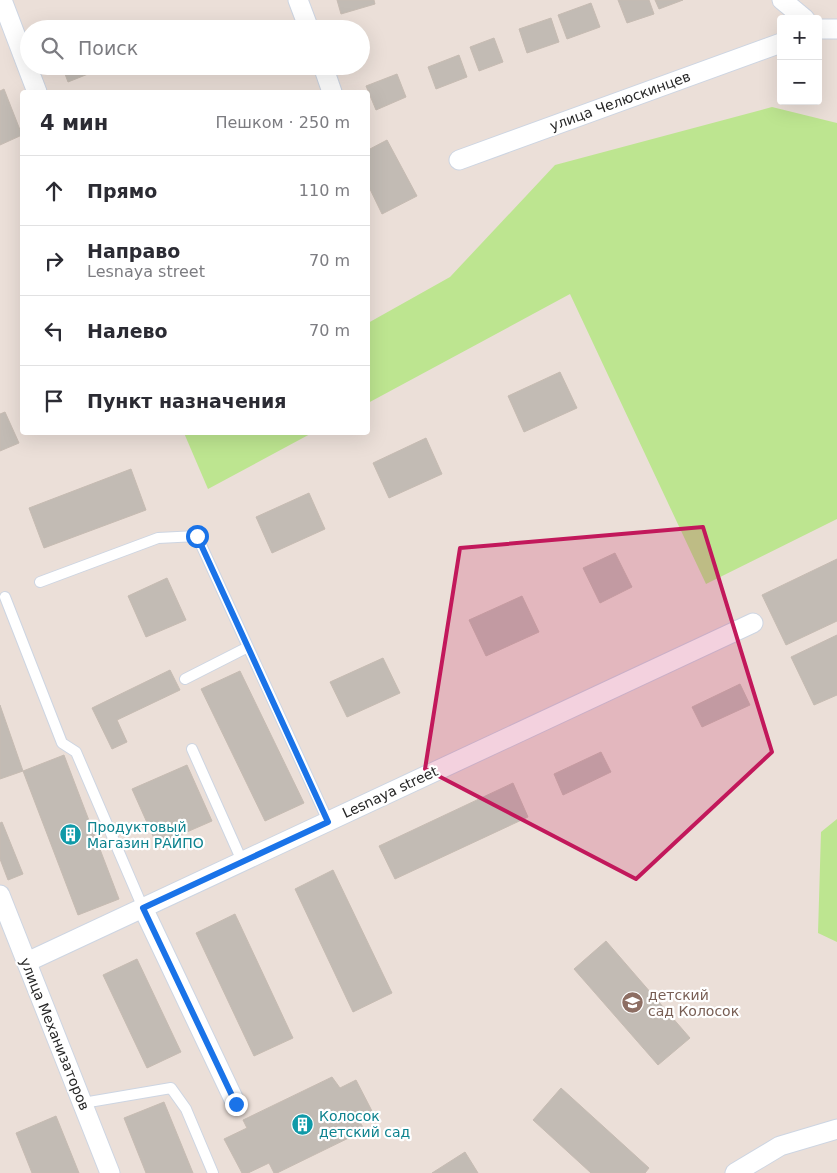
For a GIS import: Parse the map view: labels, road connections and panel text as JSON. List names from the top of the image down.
{
  "streets": {
    "street": ["улица Челюскинцев", "Lesnaya street", "улица Механизаторов"]
  },
  "crossings": [
    ["Lesnaya street", "улица Механизаторов"]
  ],
  "places": {
    "building": ["Продуктовый Магазин РАЙПО", "Колосок детский сад"],
    "school or university": ["детский сад Колосок"]
  },
  "page": {
    "map_buttons": ["+", "−"],
    "search": "Поиск",
    "heading": ["4 мин", "Пешком · 250 m"],
    "list": [
      ["Прямо", "110 m"],
      ["Направо", "Lesnaya street", "70 m"],
      ["Налево", "70 m"],
      "Пункт назначения"
    ]
  }
}
